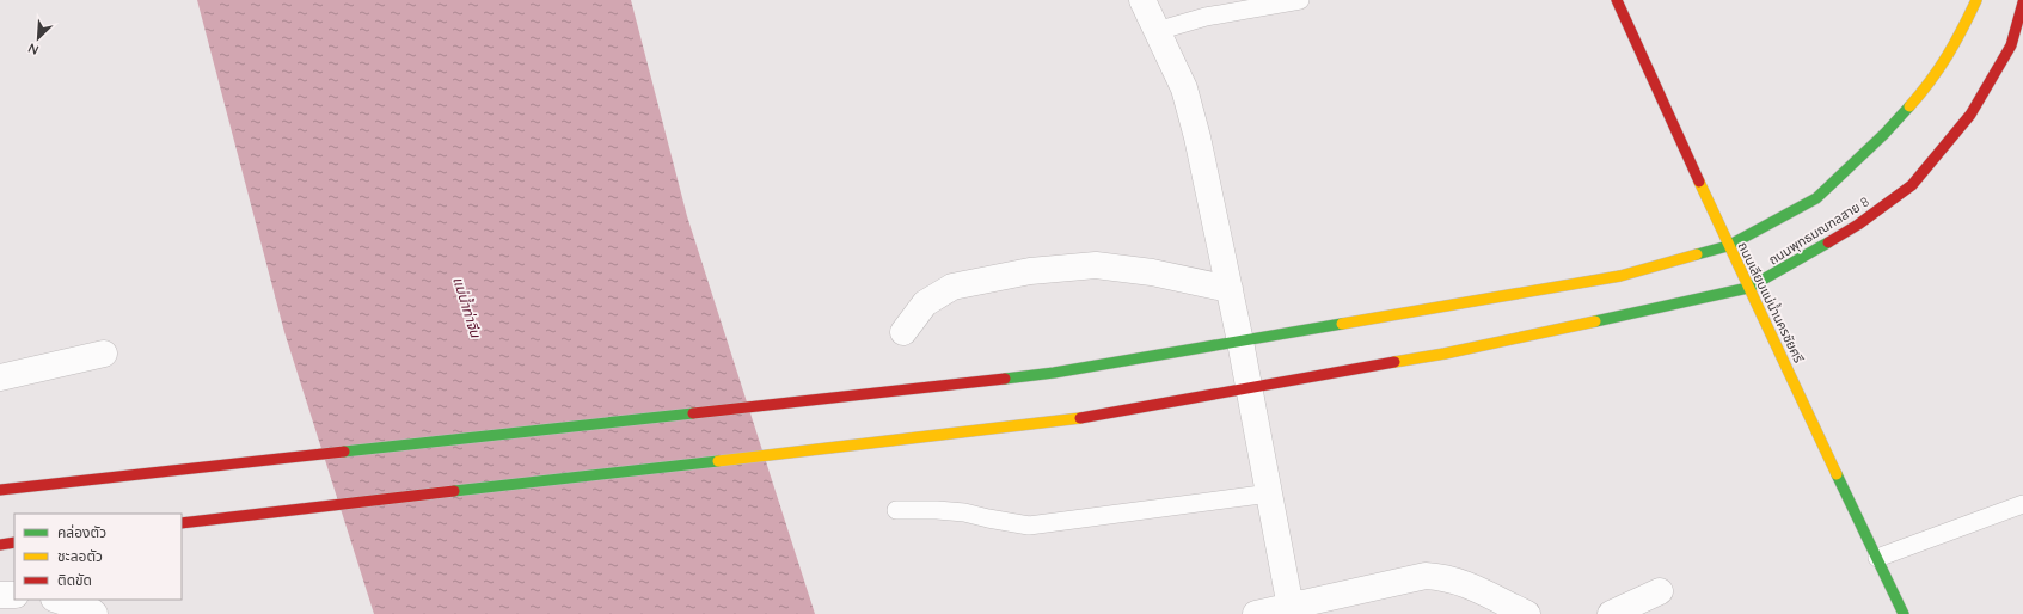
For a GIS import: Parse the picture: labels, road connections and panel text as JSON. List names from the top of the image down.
{
  "streets": {
    "main road": ["ถนนพุทธมณฑลสาย 8", "ถนนเลียบแม่น้ำนครชัยศรี"]
  },
  "crossings": [
    ["ถนนพุทธมณฑลสาย 8", "ถนนเลียบแม่น้ำนครชัยศรี"]
  ],
  "water": ["แม่น้ำท่าจีน"],
  "legend": ["คล่องตัว", "ชะลอตัว", "ติดขัด"],
  "north": "bottom left"
}
